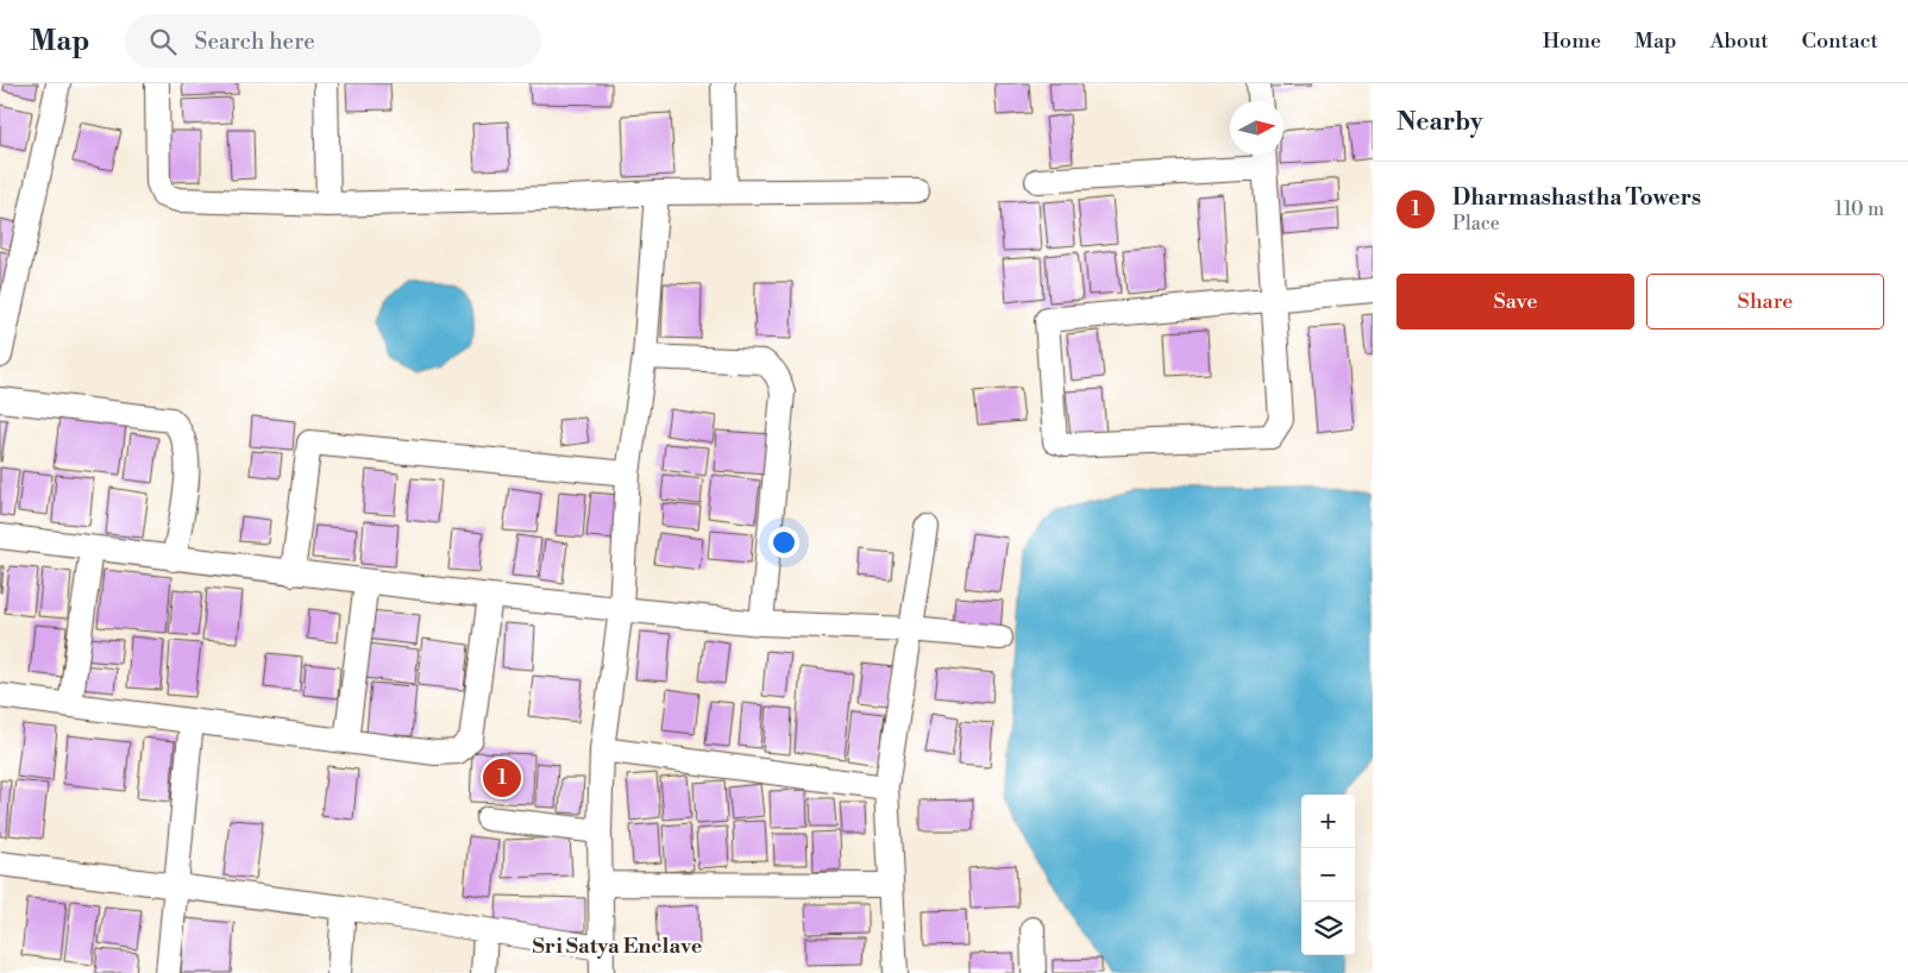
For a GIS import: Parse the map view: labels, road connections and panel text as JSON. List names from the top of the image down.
{
  "districts": ["Sri Satya Enclave"],
  "north": "right",
  "page": {
    "header": "Map",
    "search": "Search here",
    "nav": [
      "Home",
      "Map",
      "About",
      "Contact"
    ],
    "heading": "Nearby",
    "list": [
      {
        "mark": "1",
        "name": "Dharmashastha Towers",
        "note": "Place",
        "value": "110 m"
      }
    ],
    "buttons": ["Save", "Share"],
    "pins": "1",
    "map_buttons": ["+", "−"]
  }
}
